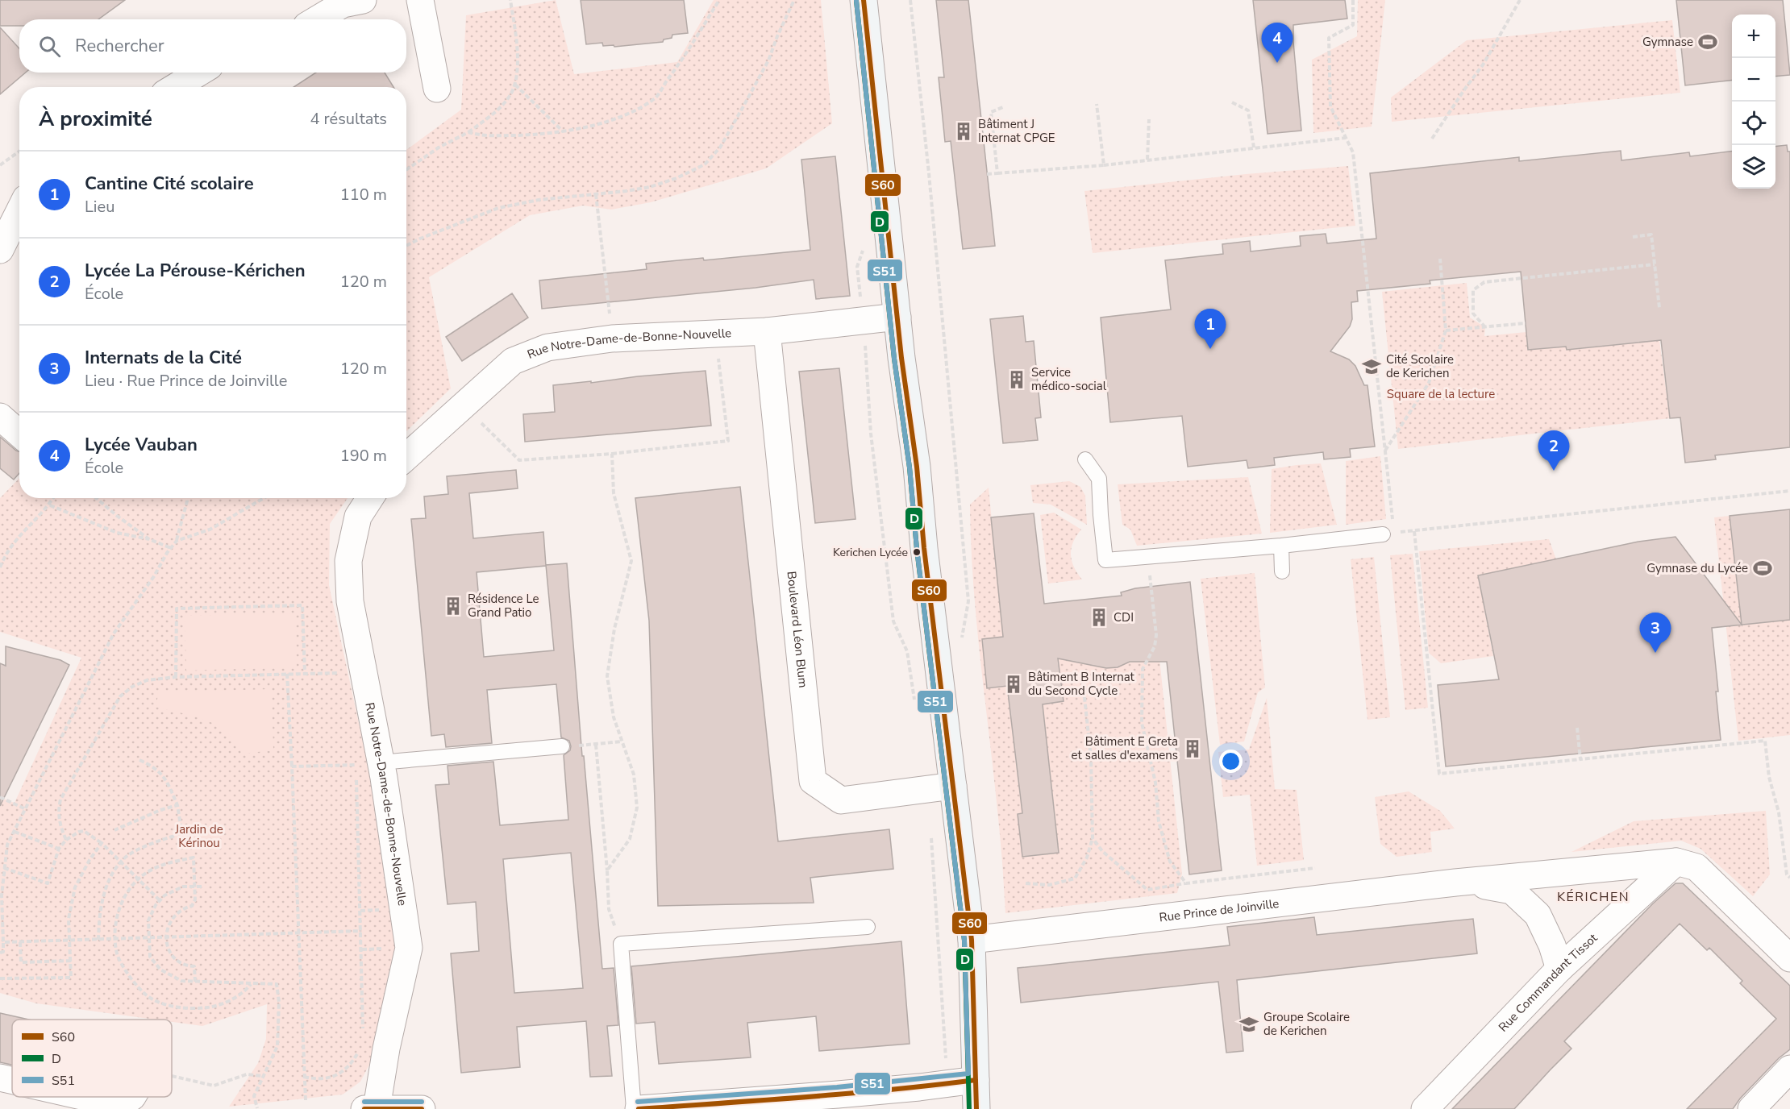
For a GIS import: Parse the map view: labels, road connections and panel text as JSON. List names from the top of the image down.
{
  "streets": {
    "street": [
      "Rue Notre-Dame-de-Bonne-Nouvelle",
      "Boulevard Léon Blum",
      "Rue Prince de Joinville",
      "Rue Commandant Tissot"
    ]
  },
  "crossings": [
    ["Rue Notre-Dame-de-Bonne-Nouvelle", "Boulevard Léon Blum"],
    ["Rue Prince de Joinville", "Rue Commandant Tissot"]
  ],
  "districts": ["KÉRICHEN"],
  "parks": ["Square de la lecture", "Jardin de Kérinou"],
  "places": {
    "sports": ["Gymnase", "Gymnase du Lycée"],
    "building": [
      "Bâtiment J Internat CPGE",
      "Service médico-social",
      "Résidence Le Grand Patio",
      "CDI",
      "Bâtiment B Internat du Second Cycle",
      "Bâtiment E Greta et salles d'examens"
    ],
    "school or university": ["Cité Scolaire de Kerichen", "Groupe Scolaire de Kerichen"],
    "other": ["Kerichen Lycée"]
  },
  "lines": ["transit line S60", "transit line D", "transit line S51"],
  "legend": ["S60", "D", "S51"],
  "page": {
    "map_buttons": ["+", "−"],
    "search": "Rechercher",
    "pins": [
      "4",
      "1",
      "2",
      "3"
    ],
    "heading": ["À proximité", "4 résultats"],
    "list": [
      {
        "mark": "1",
        "name": "Cantine Cité scolaire",
        "note": "Lieu",
        "value": "110 m"
      },
      {
        "mark": "2",
        "name": "Lycée La Pérouse-Kérichen",
        "note": "École",
        "value": "120 m"
      },
      {
        "mark": "3",
        "name": "Internats de la Cité",
        "note": "Lieu · Rue Prince de Joinville",
        "value": "120 m"
      },
      {
        "mark": "4",
        "name": "Lycée Vauban",
        "note": "École",
        "value": "190 m"
      }
    ]
  }
}
